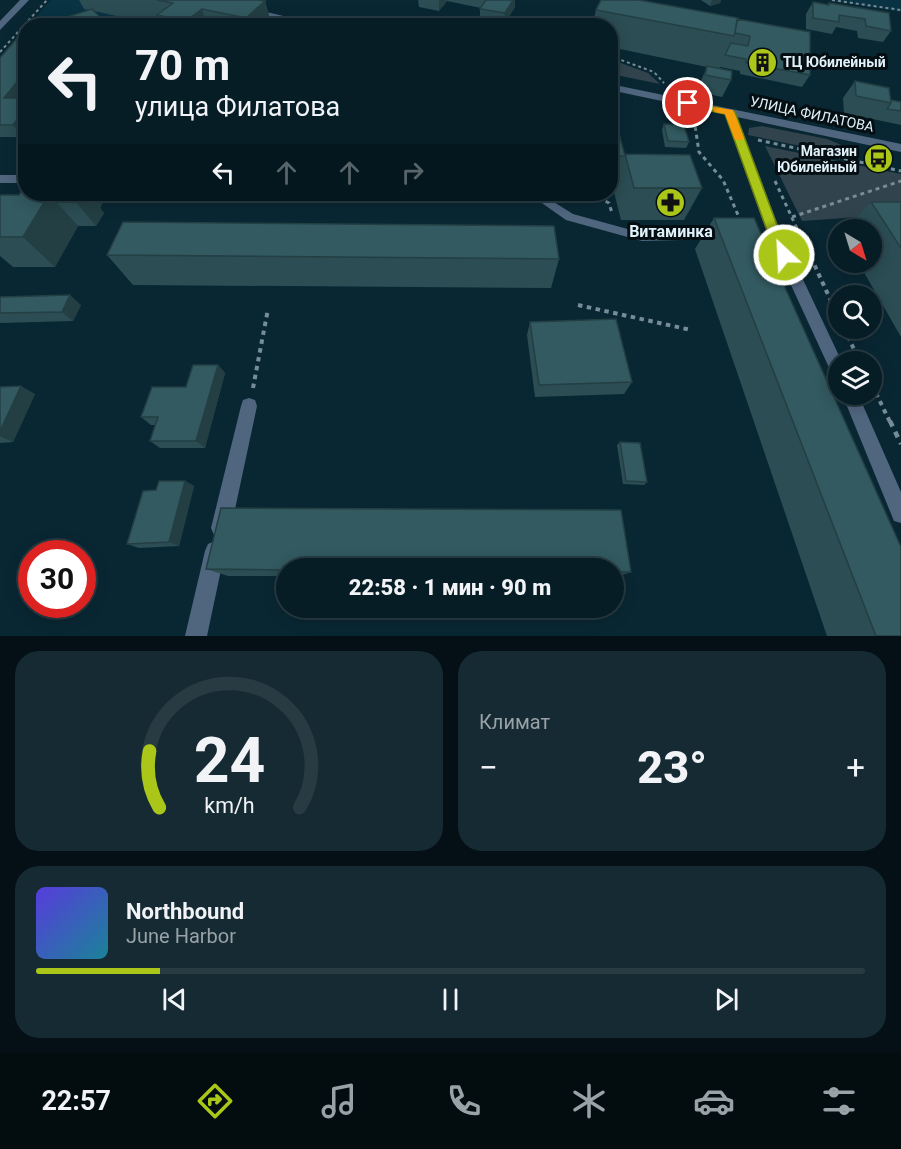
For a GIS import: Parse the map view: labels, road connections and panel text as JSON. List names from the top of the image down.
{
  "streets": {
    "street": ["УЛИЦА ФИЛАТОВА"]
  },
  "places": {
    "building": ["ТЦ Юбилейный"],
    "bus stop": ["Магазин Юбилейный"],
    "pharmacy": ["Витаминка"]
  },
  "north": "bottom right",
  "page": {
    "turn": ["70 m", "улица Филатова"],
    "limit": "30",
    "trip": "22:58 · 1 мин · 90 m",
    "tile": "Климат",
    "heat": ["−", "23°", "+"],
    "song": ["Northbound", "June Harbor"],
    "tabs": "22:57",
    "gauge": ["24", "km/h"]
  }
}
